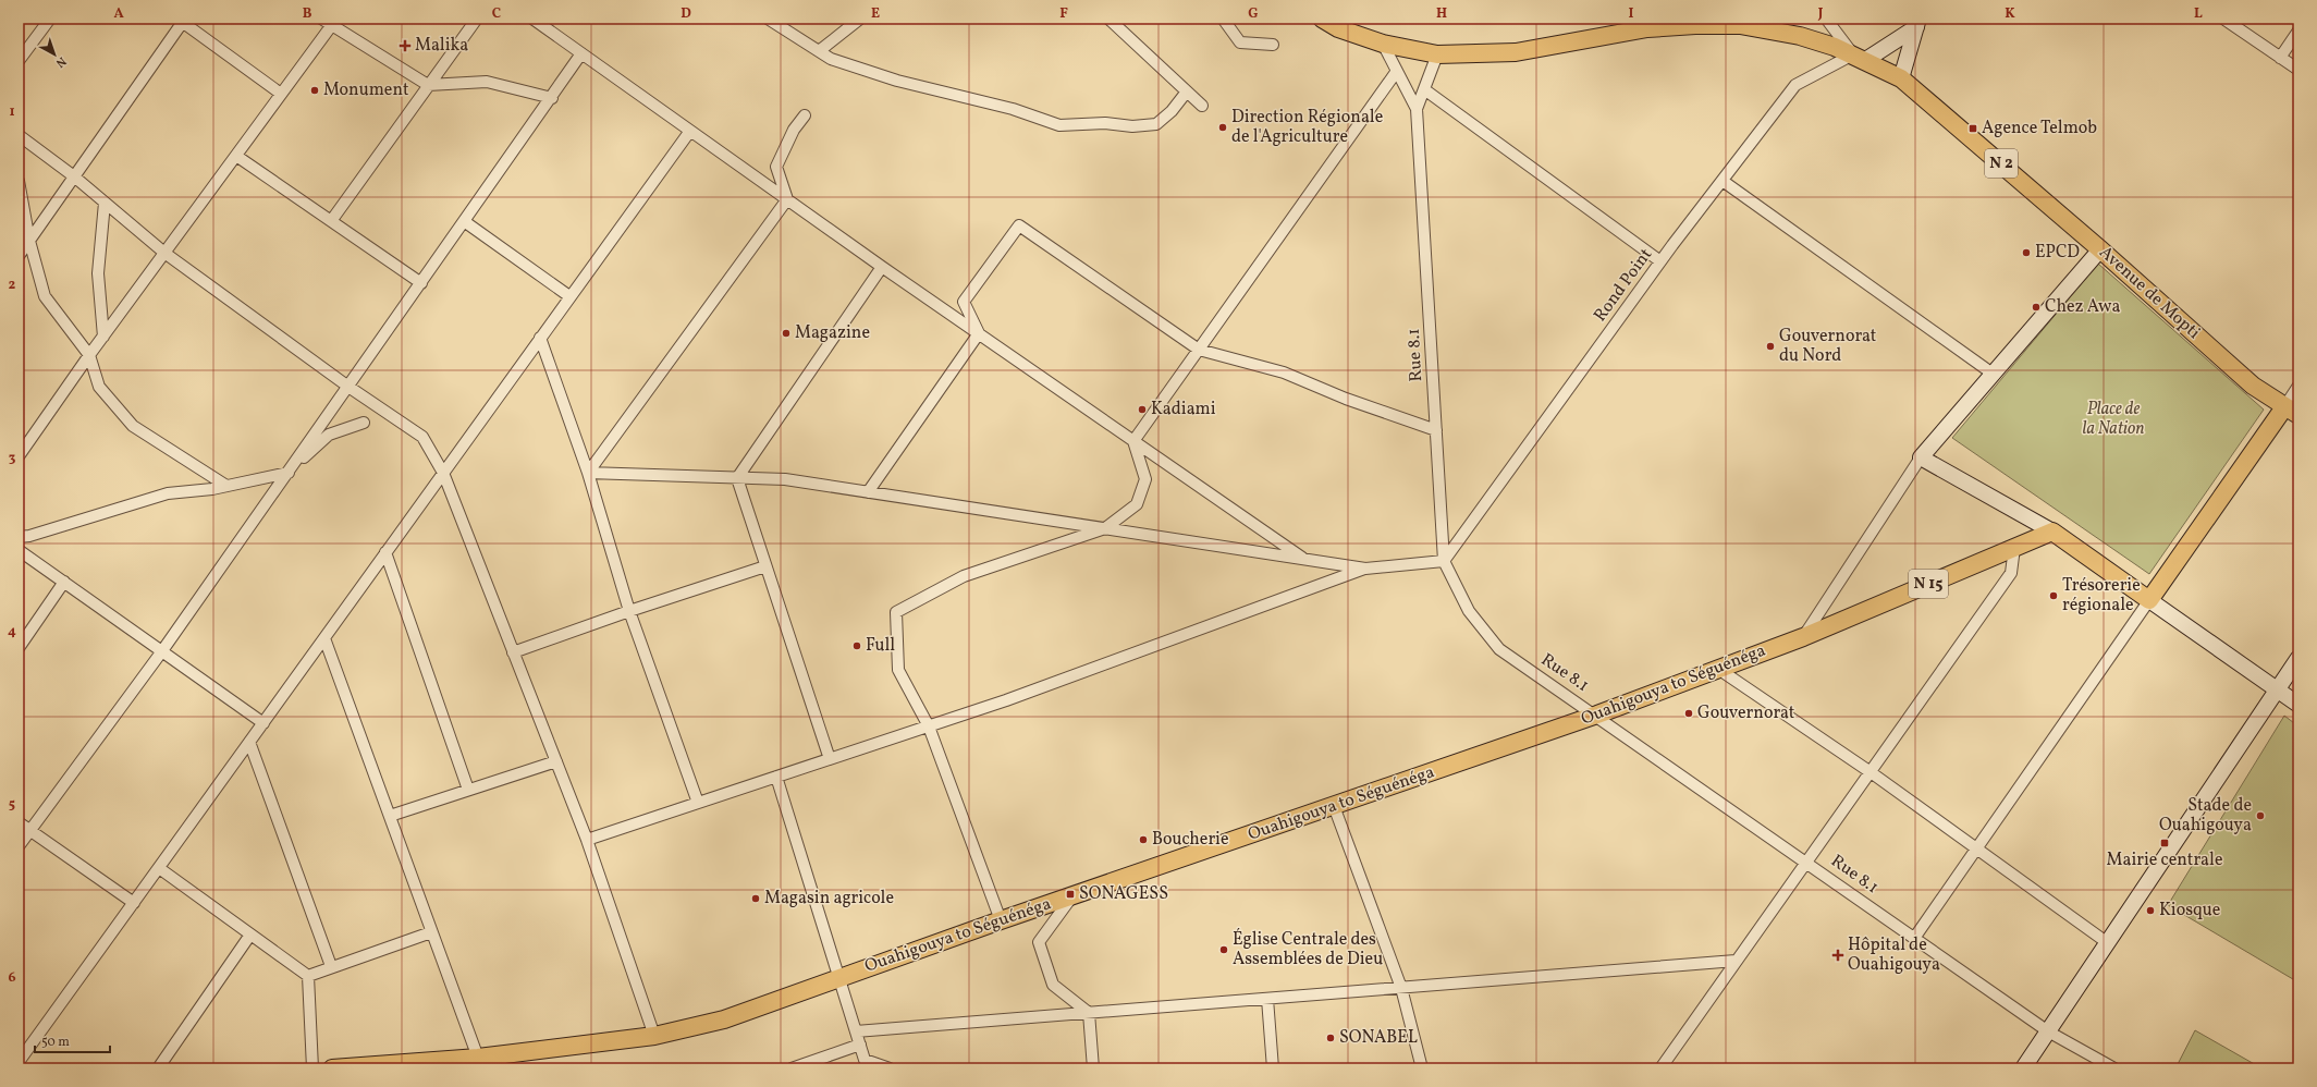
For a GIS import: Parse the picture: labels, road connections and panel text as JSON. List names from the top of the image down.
{
  "streets": {
    "main road": [
      "N 2",
      "Avenue de Mopti",
      "N 15",
      "Ouahigouya to Séguénéga"
    ],
    "street": ["Rond Point", "Rue 8.1"]
  },
  "crossings": [
    ["Rond Point", "Avenue de Mopti"],
    ["Rond Point", "Rue 8.1"],
    ["Avenue de Mopti", "Rue 8.1"],
    ["Rue 8.1", "Ouahigouya to Séguénéga"]
  ],
  "parks": ["Place de la Nation"],
  "places": {
    "health": ["Malika", "Hôpital de Ouahigouya"],
    "other": [
      "Monument",
      "Direction Régionale de l'Agriculture",
      "EPCD",
      "Chez Awa",
      "Magazine",
      "Gouvernorat du Nord",
      "Kadiami",
      "Trésorerie régionale",
      "Full",
      "Gouvernorat",
      "Stade de Ouahigouya",
      "Boucherie",
      "Magasin agricole",
      "Kiosque",
      "Église Centrale des Assemblées de Dieu",
      "SONABEL"
    ],
    "transit": ["Agence Telmob", "Mairie centrale", "SONAGESS"]
  },
  "scale_bar": "50 m",
  "north": "bottom right",
  "grid": {
    "columns": [
      "A",
      "B",
      "C",
      "D",
      "E",
      "F",
      "G",
      "H",
      "I",
      "J",
      "K",
      "L"
    ],
    "rows": [
      "1",
      "2",
      "3",
      "4",
      "5",
      "6"
    ]
  }
}
